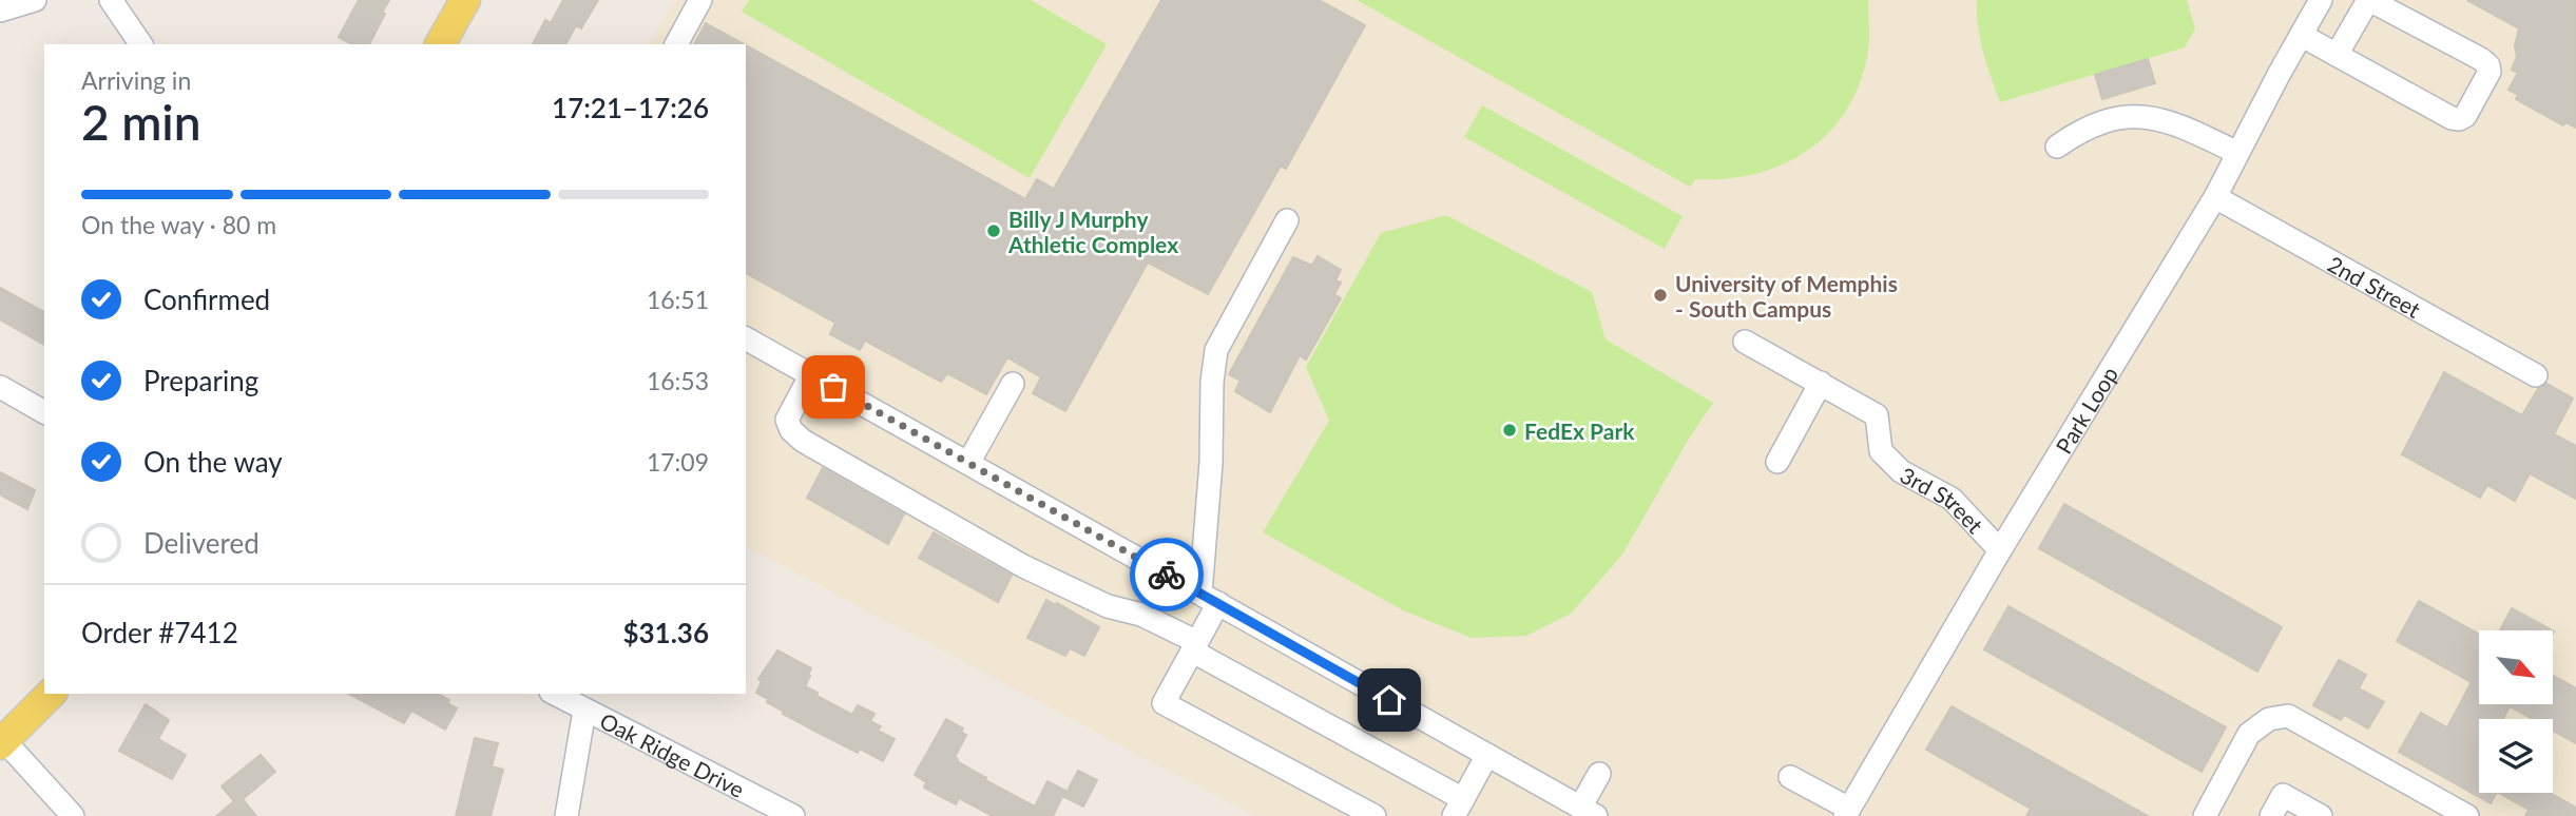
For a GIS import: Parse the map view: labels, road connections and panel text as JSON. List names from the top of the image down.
{
  "streets": {
    "street": [
      "2nd Street",
      "Park Loop",
      "3rd Street",
      "Oak Ridge Drive"
    ]
  },
  "crossings": [
    ["2nd Street", "Park Loop"],
    ["Park Loop", "3rd Street"]
  ],
  "places": ["Billy J Murphy Athletic Complex", "University of Memphis - South Campus", "FedEx Park"],
  "north": "bottom right",
  "page": {
    "heading": ["2 min", "Arriving in", "17:21–17:26"],
    "panel": ["Order #7412", "$31.36"],
    "bar": "On the way · 80 m",
    "list": [
      ["Confirmed", "16:51"],
      ["Preparing", "16:53"],
      ["On the way", "17:09"],
      "Delivered"
    ]
  }
}
